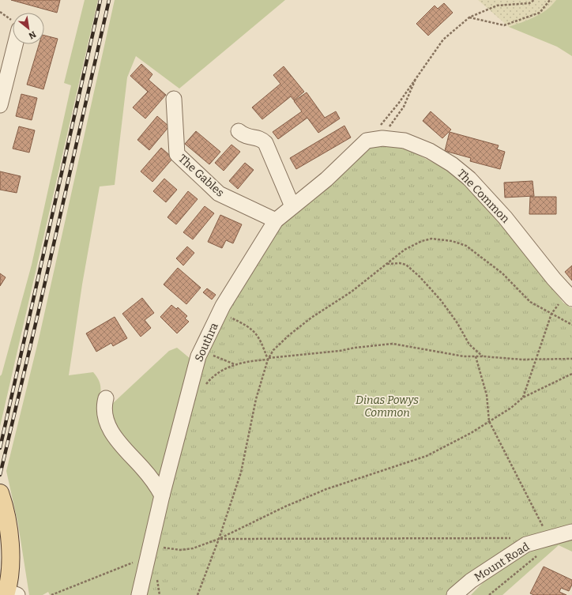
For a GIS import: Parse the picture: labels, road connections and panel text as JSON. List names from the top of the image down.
{
  "streets": {
    "street": [
      "The Gables",
      "The Common",
      "Southra",
      "Mount Road"
    ]
  },
  "crossings": [
    ["The Gables", "Southra"],
    ["The Common", "Southra"]
  ],
  "parks": ["Dinas Powys Common"],
  "north": "bottom right"
}
